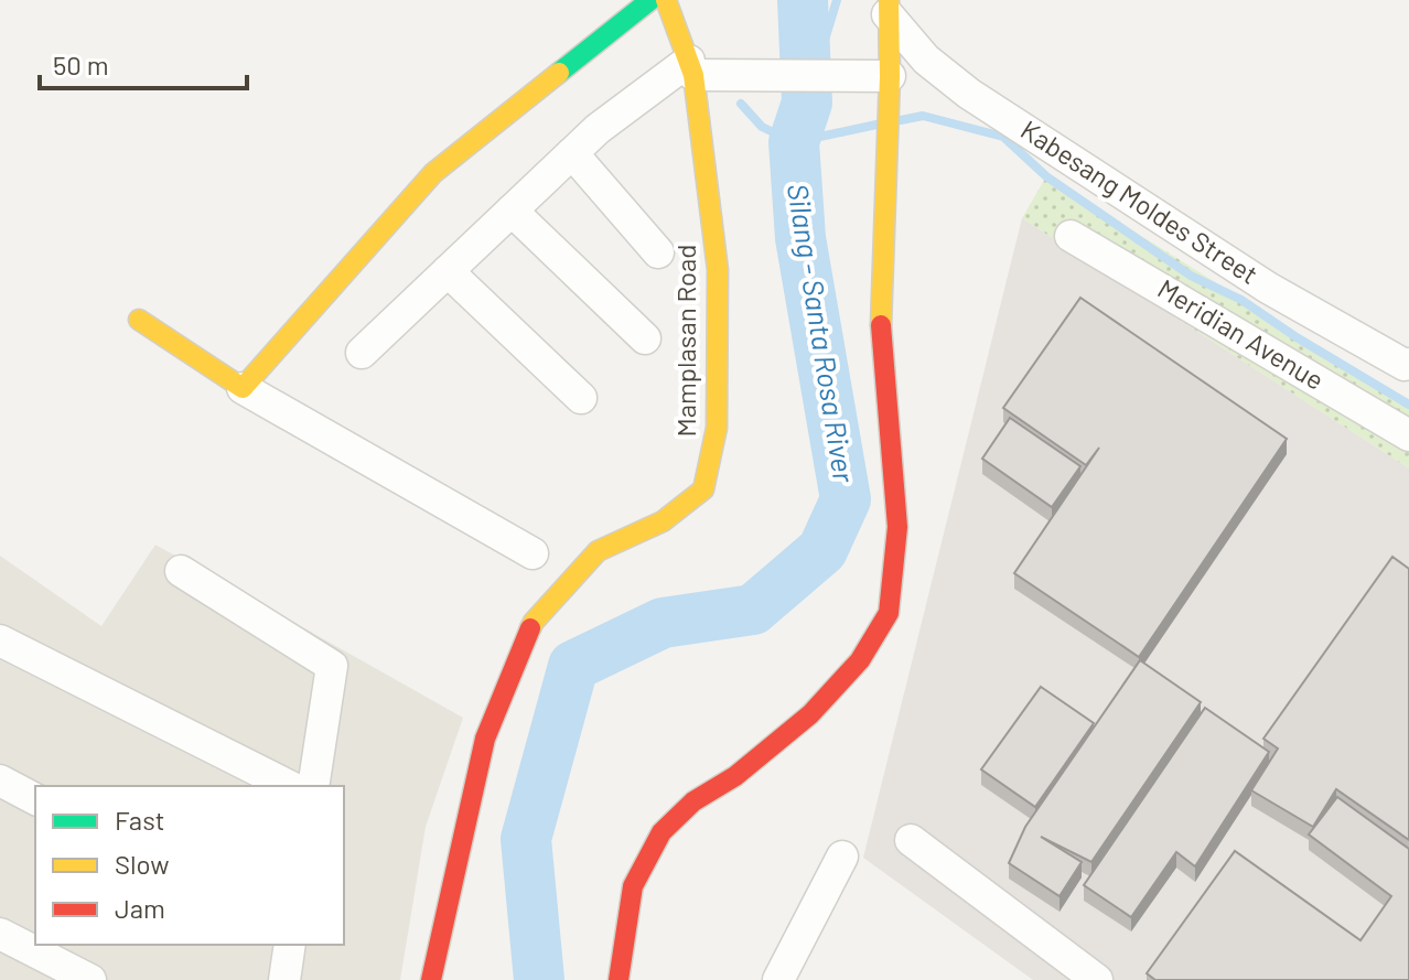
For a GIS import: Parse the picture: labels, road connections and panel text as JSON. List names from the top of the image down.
{
  "streets": {
    "street": ["Kabesang Moldes Street", "Meridian Avenue", "Mamplasan Road"]
  },
  "water": ["Silang - Santa Rosa River"],
  "legend": ["Fast", "Slow", "Jam"],
  "scale_bar": "50 m"
}
